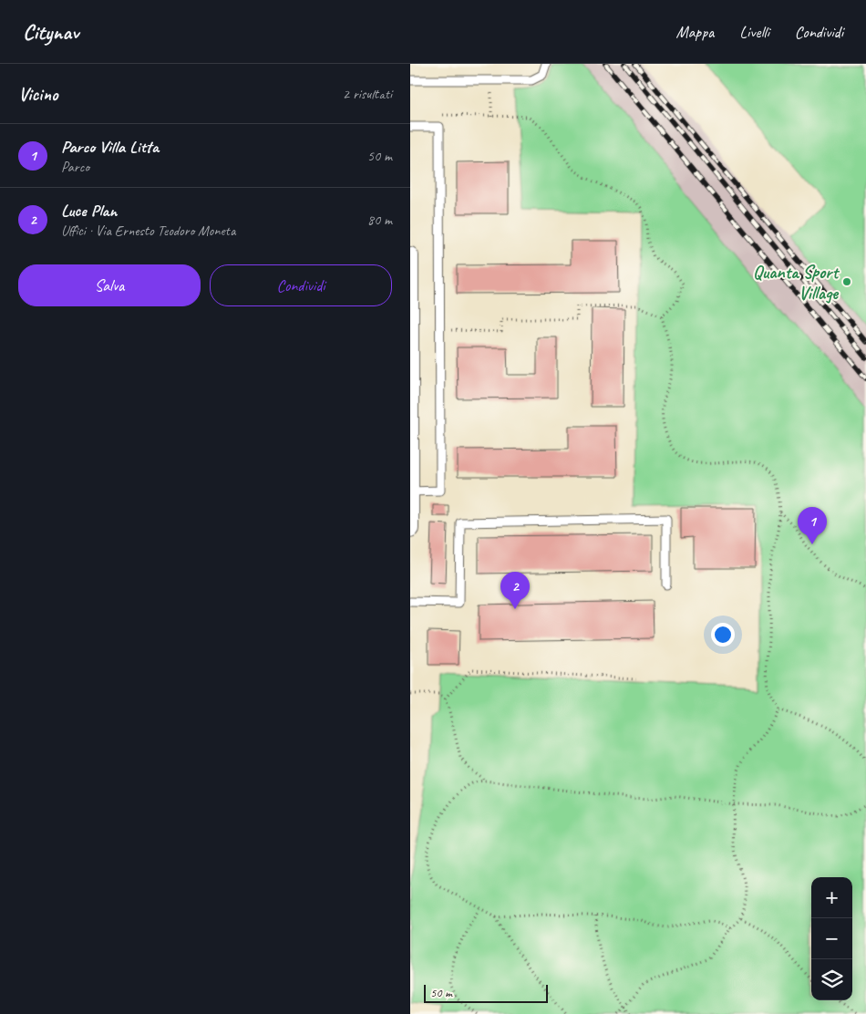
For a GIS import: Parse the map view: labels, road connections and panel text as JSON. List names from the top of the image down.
{
  "places": ["Quanta Sport Village"],
  "scale_bar": "50 m",
  "page": {
    "header": "Citynav",
    "nav": ["Mappa", "Livelli", "Condividi"],
    "heading": ["Vicino", "2 risultati"],
    "list": [
      {
        "mark": "1",
        "name": "Parco Villa Litta",
        "note": "Parco",
        "value": "50 m"
      },
      {
        "mark": "2",
        "name": "Luce Plan",
        "note": "Uffici · Via Ernesto Teodoro Moneta",
        "value": "80 m"
      }
    ],
    "buttons": ["Salva", "Condividi"],
    "pins": ["1", "2"],
    "map_buttons": ["+", "−"],
    "scale": "50 m"
  }
}
